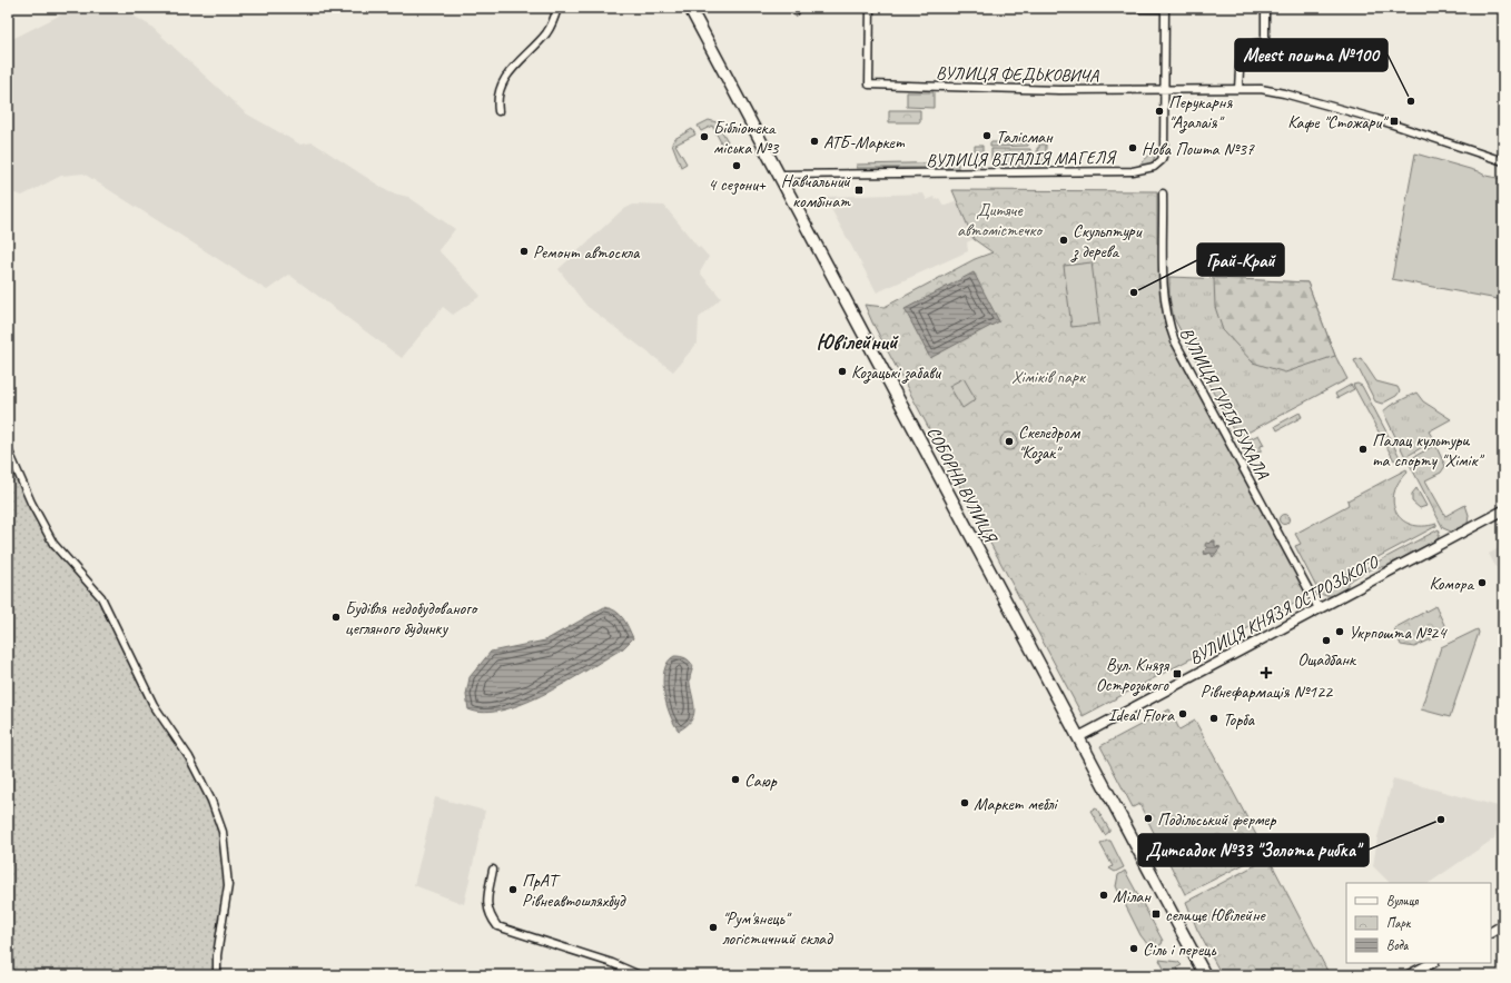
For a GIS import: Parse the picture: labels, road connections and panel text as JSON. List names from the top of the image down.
{
  "streets": {
    "main road": ["СОБОРНА ВУЛИЦЯ"],
    "street": [
      "ВУЛИЦЯ ФЕДЬКОВИЧА",
      "ВУЛИЦЯ ВІТАЛІЯ МАГЕЛЯ",
      "ВУЛИЦЯ ГУРІЯ БУХАЛА",
      "ВУЛИЦЯ КНЯЗЯ ОСТРОЗЬКОГО"
    ]
  },
  "crossings": [
    ["ВУЛИЦЯ ФЕДЬКОВИЧА", "ВУЛИЦЯ ВІТАЛІЯ МАГЕЛЯ"],
    ["ВУЛИЦЯ ВІТАЛІЯ МАГЕЛЯ", "СОБОРНА ВУЛИЦЯ"],
    ["ВУЛИЦЯ ГУРІЯ БУХАЛА", "ВУЛИЦЯ КНЯЗЯ ОСТРОЗЬКОГО"],
    ["СОБОРНА ВУЛИЦЯ", "ВУЛИЦЯ КНЯЗЯ ОСТРОЗЬКОГО"]
  ],
  "districts": ["Ювілейний"],
  "parks": ["Дитяче автомістечко", "Хіміків парк"],
  "places": {
    "other": [
      "Meest пошта №100",
      "Перукарня \"Азалаія\"",
      "Талісман",
      "Бібліотека міська №3",
      "АТБ-Маркет",
      "Нова Пошта №37",
      "4 сезони+",
      "Скульптури з дерева",
      "Ремонт автоскла",
      "Грай-Край",
      "Козацькі забави",
      "Скеледром \"Козак\"",
      "Палац культури та спорту \"Хімік\"",
      "Комора",
      "Будівля недобудованого цегляного будинку",
      "Укрпошта №24",
      "Ощадбанк",
      "Ideal Flora",
      "Торба",
      "Саюр",
      "Маркет меблі",
      "Подільський фермер",
      "Дитсадок №33 \"Золота рибка\"",
      "ПрАТ Рівнеавтошляхбуд",
      "Мілан",
      "\"Рум'янець\" логістичний склад",
      "Сіль і перець"
    ],
    "transit": [
      "Кафе \"Стожари\"",
      "Навчальний комбінат",
      "Вул. Князя Острозького",
      "селище Ювілейне"
    ],
    "health": ["Рівнефармація №122"]
  },
  "legend": ["Вулиця", "Парк", "Вода"]
}
